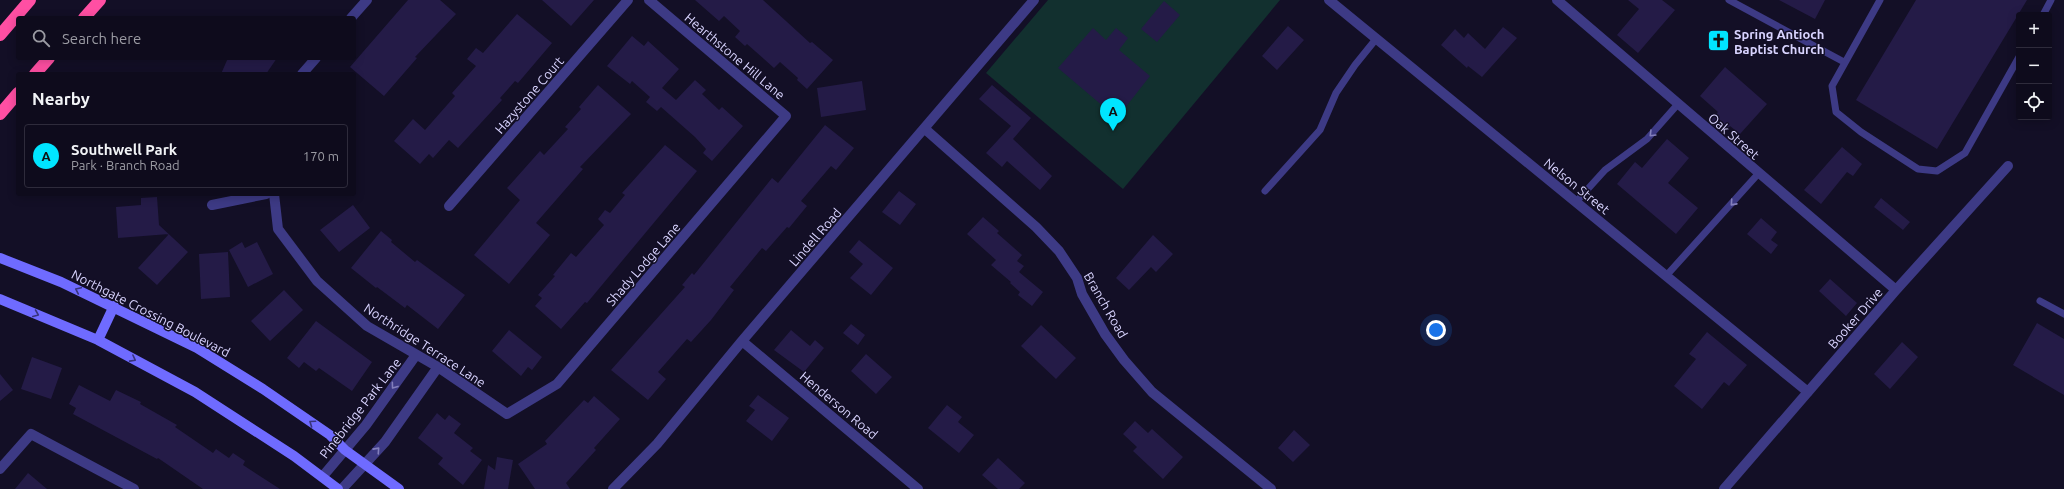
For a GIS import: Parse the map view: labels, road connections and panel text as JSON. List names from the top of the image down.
{
  "streets": {
    "main road": ["Northgate Crossing Boulevard"],
    "street": [
      "Hearthstone Hill Lane",
      "Hazystone Court",
      "Oak Street",
      "Nelson Street",
      "Lindell Road",
      "Shady Lodge Lane",
      "Branch Road",
      "Booker Drive",
      "Northridge Terrace Lane",
      "Henderson Road",
      "Pinebridge Park Lane"
    ]
  },
  "crossings": [
    ["Hearthstone Hill Lane", "Shady Lodge Lane"],
    ["Oak Street", "Booker Drive"],
    ["Nelson Street", "Booker Drive"],
    ["Lindell Road", "Branch Road"],
    ["Lindell Road", "Henderson Road"],
    ["Shady Lodge Lane", "Northridge Terrace Lane"],
    ["Northgate Crossing Boulevard", "Pinebridge Park Lane"],
    ["Northridge Terrace Lane", "Pinebridge Park Lane"]
  ],
  "places": {
    "church": ["Spring Antioch Baptist Church"]
  },
  "page": {
    "map_buttons": ["+", "−"],
    "search": "Search here",
    "heading": "Nearby",
    "pins": "A",
    "list": [
      {
        "mark": "A",
        "name": "Southwell Park",
        "note": "Park · Branch Road",
        "value": "170 m"
      }
    ]
  }
}
